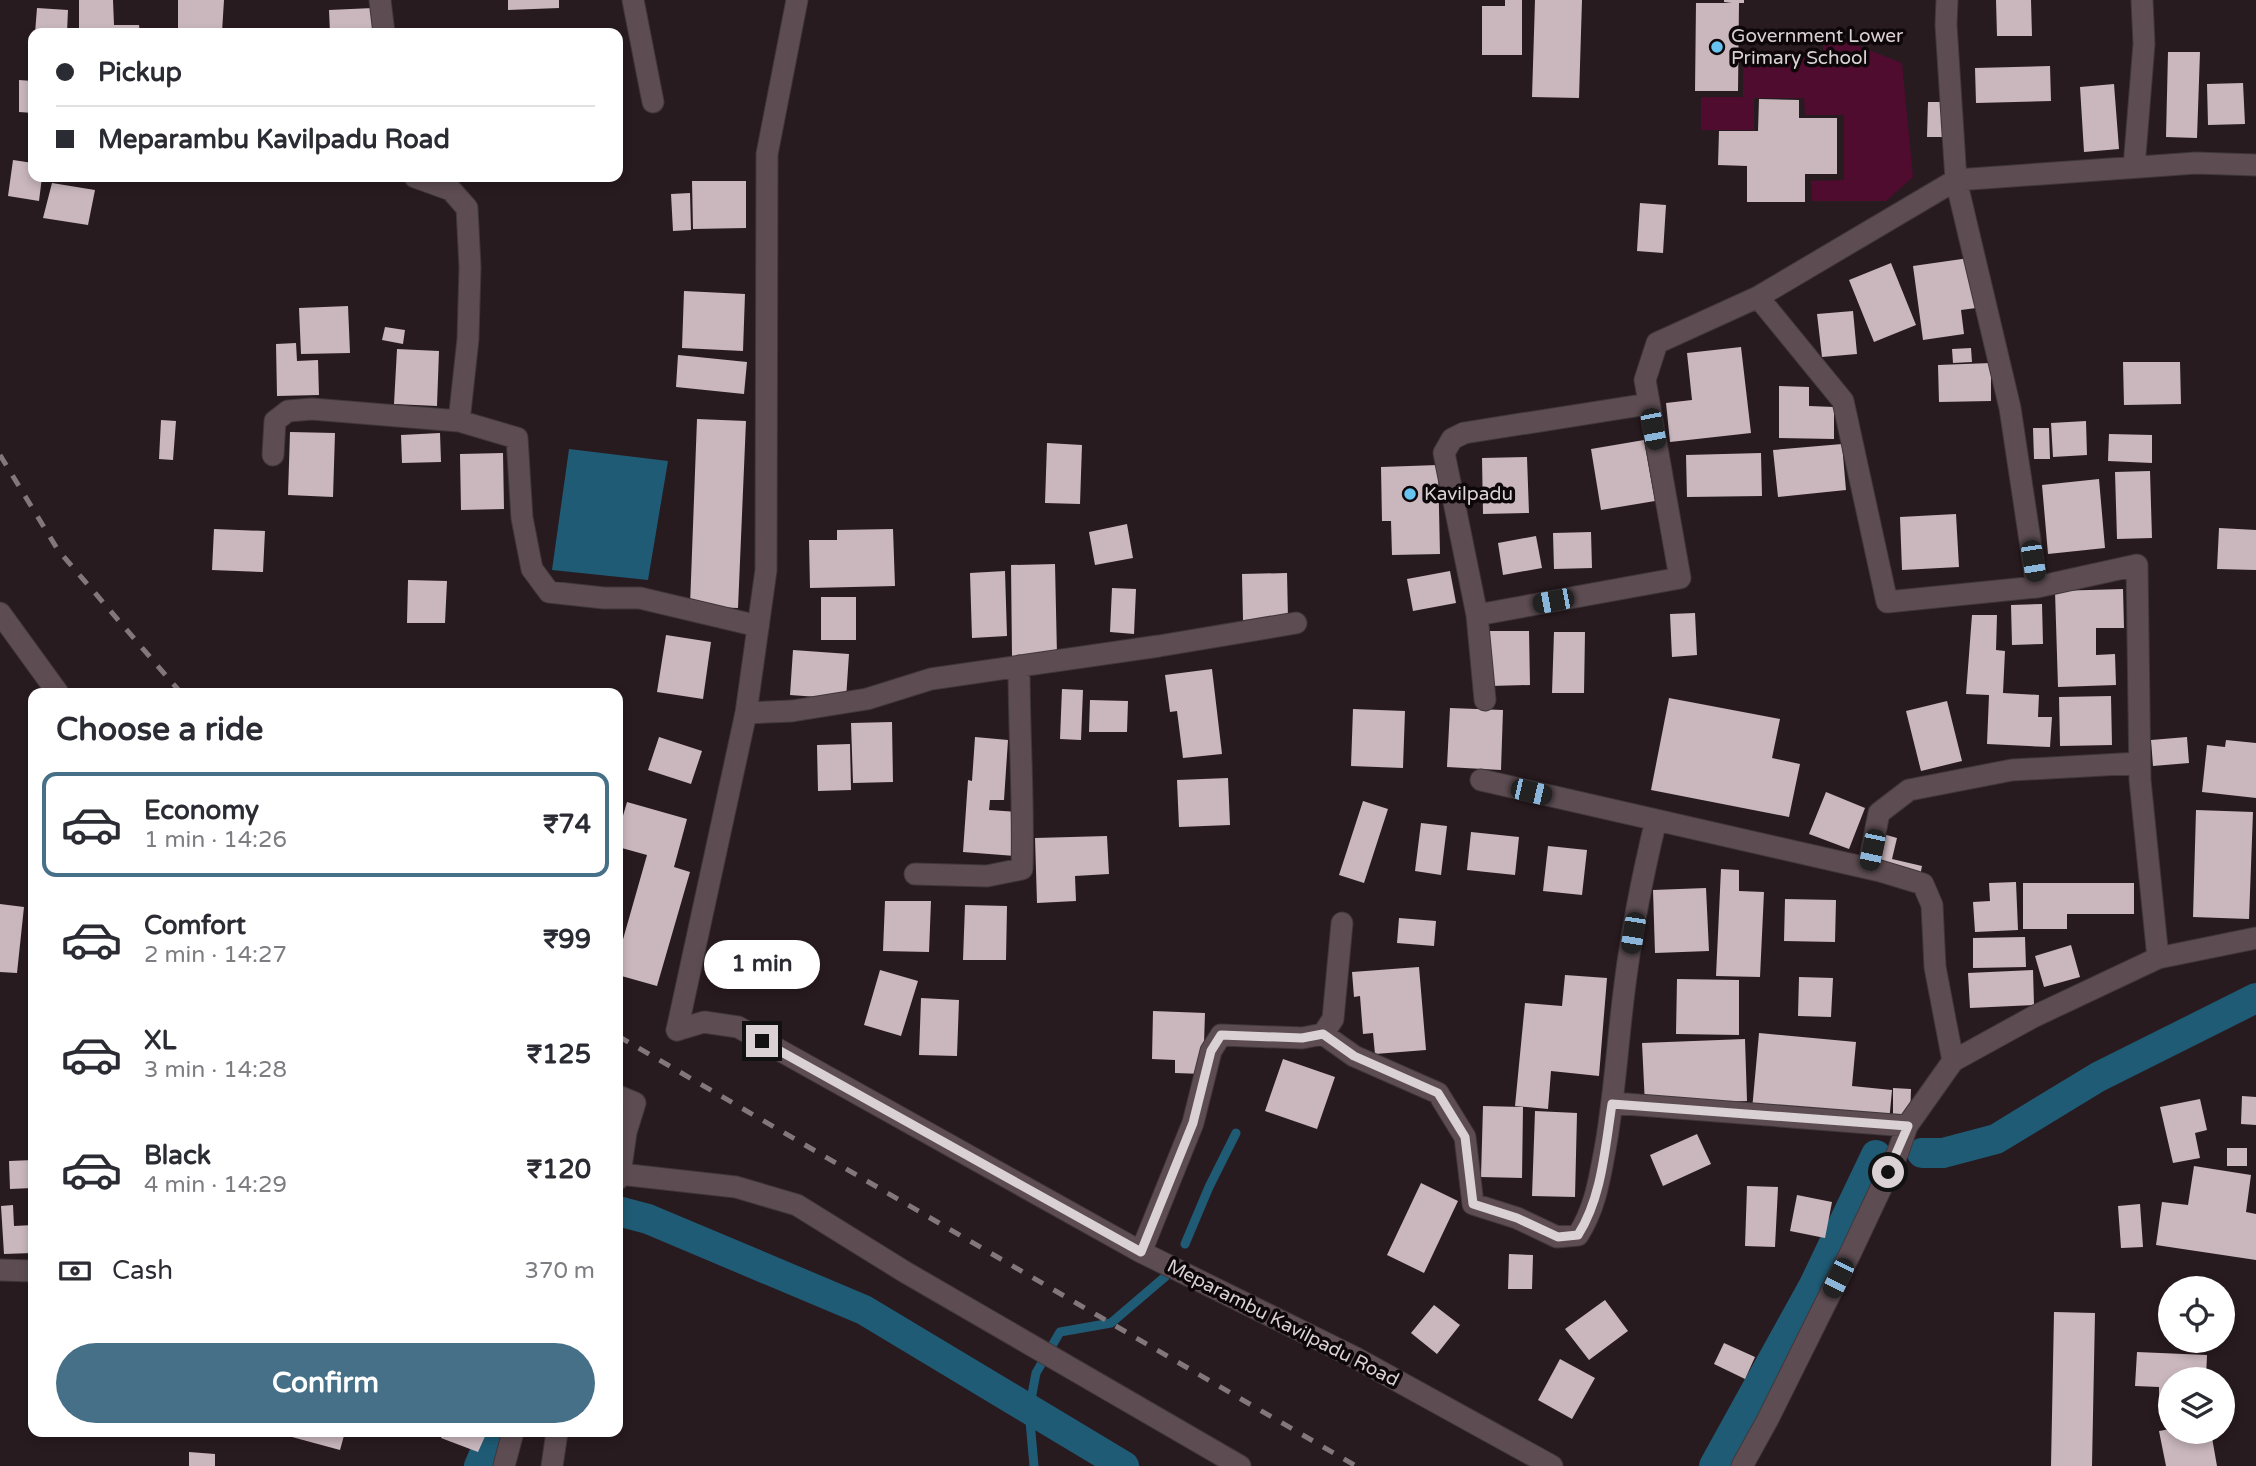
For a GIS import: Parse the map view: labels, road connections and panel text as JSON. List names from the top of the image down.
{
  "streets": {
    "street": ["Meparambu Kavilpadu Road"]
  },
  "places": ["Government Lower Primary School", "Kavilpadu"],
  "page": {
    "banner": ["Pickup", "Meparambu Kavilpadu Road"],
    "heading": "Choose a ride",
    "list": [
      {
        "name": "Economy",
        "note": "1 min · 14:26",
        "value": "₹74"
      },
      {
        "name": "Comfort",
        "note": "2 min · 14:27",
        "value": "₹99"
      },
      {
        "name": "XL",
        "note": "3 min · 14:28",
        "value": "₹125"
      },
      {
        "name": "Black",
        "note": "4 min · 14:29",
        "value": "₹120"
      }
    ],
    "bubble": "1 min",
    "pay": ["Cash", "370 m"],
    "buttons": "Confirm"
  }
}
